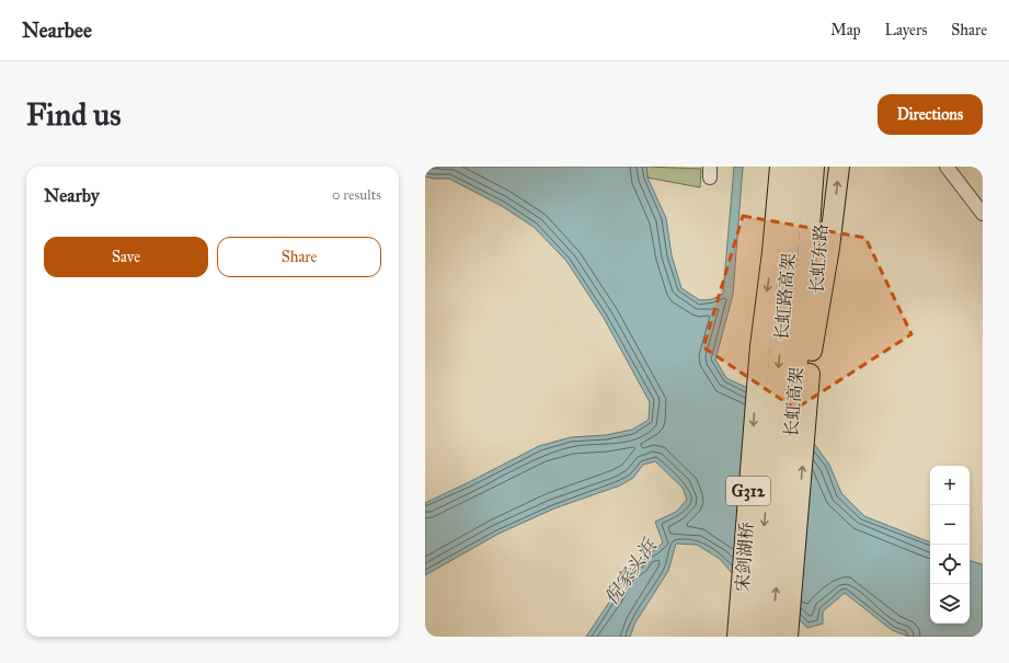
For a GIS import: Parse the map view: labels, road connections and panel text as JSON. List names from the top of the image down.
{
  "streets": {
    "highway": [
      "长虹东路",
      "长虹路高架",
      "长虹高架",
      "G312",
      "宋剑湖桥"
    ]
  },
  "crossings": [
    ["长虹路高架", "长虹高架"],
    ["长虹路高架", "G312"],
    ["长虹路高架", "宋剑湖桥"],
    ["长虹高架", "G312"],
    ["长虹高架", "宋剑湖桥"],
    ["G312", "宋剑湖桥"]
  ],
  "water": ["倪家头浜"],
  "page": {
    "header": "Nearbee",
    "nav": ["Map", "Layers", "Share"],
    "buttons": [
      "Directions",
      ["Save", "Share"]
    ],
    "title": "Find us",
    "heading": ["Nearby", "0 results"],
    "map_buttons": ["+", "−"]
  }
}
